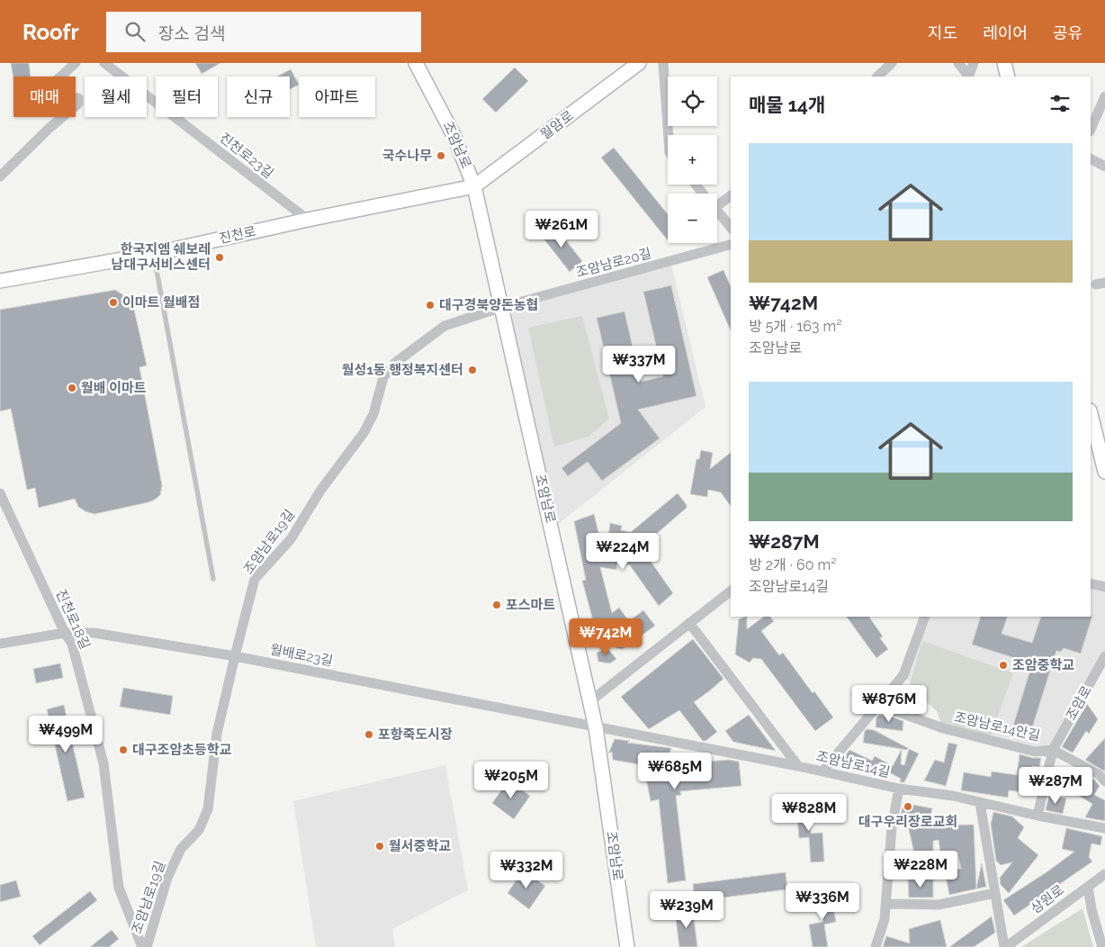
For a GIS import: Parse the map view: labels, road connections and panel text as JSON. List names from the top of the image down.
{
  "streets": {
    "main road": ["월암로", "조암남로", "진천로"],
    "street": [
      "진천로23길",
      "조암남로20길",
      "조암남로19길",
      "진천로18길",
      "월배로23길",
      "조암로",
      "조암남로14안길",
      "조암남로14길",
      "상원로"
    ]
  },
  "crossings": [
    ["월암로", "조암남로"],
    ["월암로", "진천로"],
    ["조암남로", "진천로"],
    ["조암남로", "조암남로20길"],
    ["조암남로", "조암남로19길"],
    ["조암남로", "월배로23길"],
    ["조암남로", "조암남로14길"],
    ["진천로23길", "진천로"],
    ["조암남로20길", "조암남로19길"],
    ["조암남로19길", "월배로23길"],
    ["진천로18길", "월배로23길"],
    ["월배로23길", "조암남로14길"],
    ["조암로", "조암남로14안길"],
    ["조암로", "조암남로14길"]
  ],
  "places": [
    "국수나무",
    "한국지엠 쉐보레 남대구서비스센터",
    "이마트 월배점",
    "대구경북양돈농협",
    "월성1동 행정복지센터",
    "월배 이마트",
    "포스마트",
    "조암중학교",
    "포항죽도시장",
    "대구조암초등학교",
    "대구우리장로교회",
    "월서중학교"
  ],
  "page": {
    "header": "Roofr",
    "search": "장소 검색",
    "nav": ["지도", "레이어", "공유"],
    "map_buttons": ["+", "−"],
    "chip": [
      "매매",
      "월세",
      "필터",
      "신규",
      "아파트"
    ],
    "heading": "매물 14개",
    "list": [
      {
        "name": "₩742M",
        "note": "방 5개 · 163 m² · 조암남로"
      },
      {
        "name": "₩287M",
        "note": "방 2개 · 60 m² · 조암남로14길"
      }
    ],
    "price": [
      "₩261M",
      "₩337M",
      "₩224M",
      "₩742M",
      "₩876M",
      "₩499M",
      "₩685M",
      "₩205M",
      "₩287M",
      "₩828M",
      "₩228M",
      "₩332M",
      "₩336M",
      "₩239M"
    ]
  }
}
